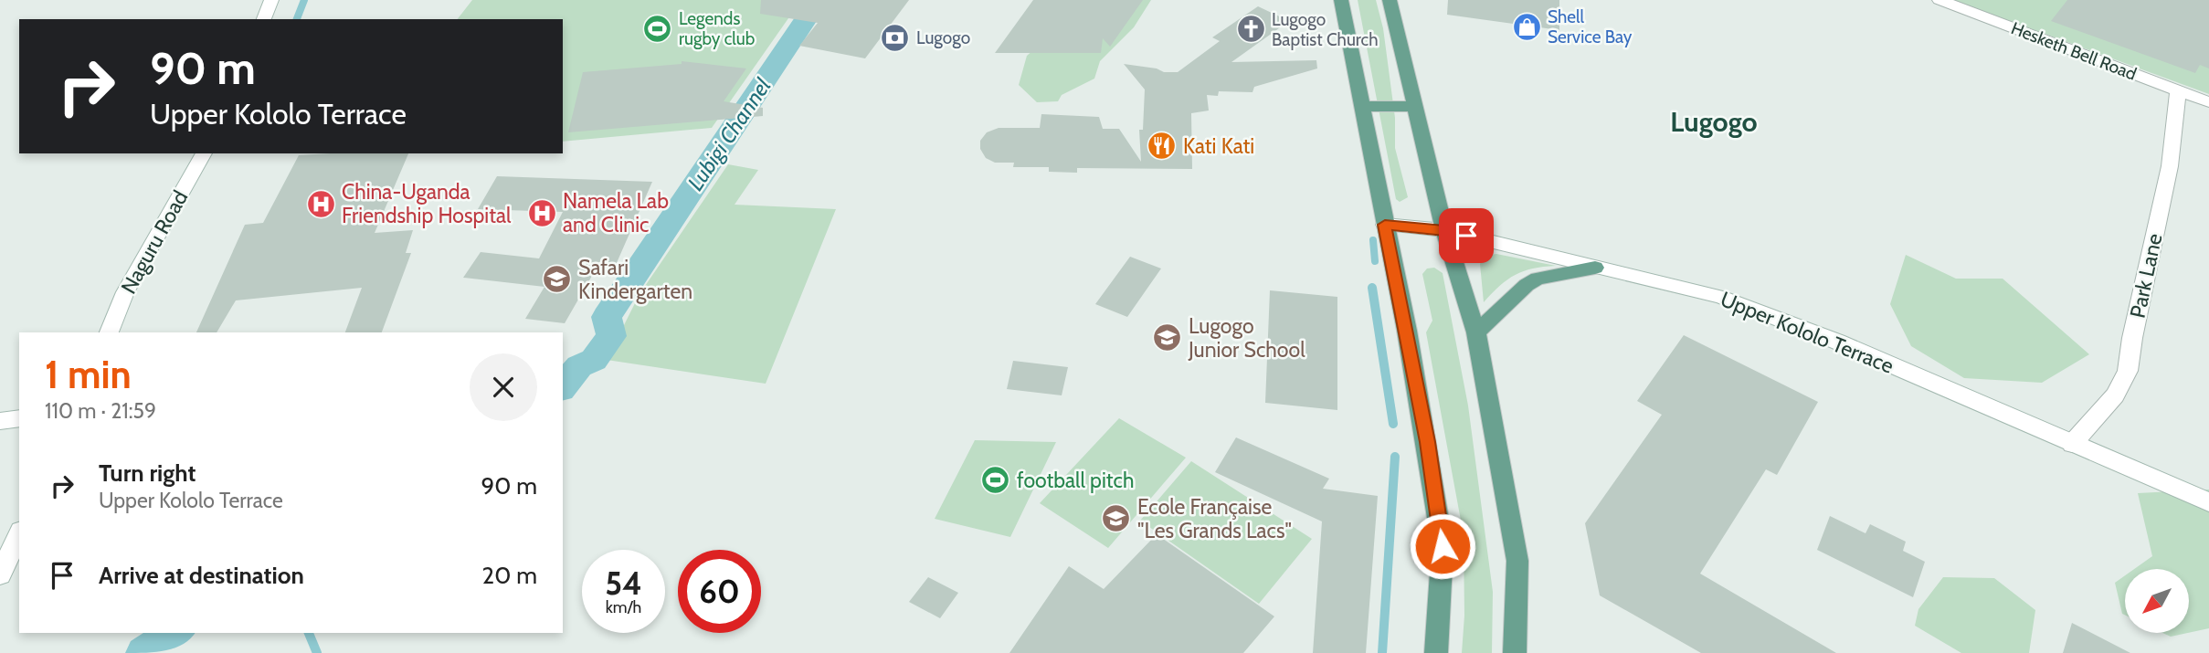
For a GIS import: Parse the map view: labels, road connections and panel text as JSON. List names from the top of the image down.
{
  "streets": {
    "street": [
      "Hesketh Bell Road",
      "Naguru Road",
      "Park Lane",
      "Upper Kololo Terrace"
    ]
  },
  "crossings": [
    ["Hesketh Bell Road", "Park Lane"],
    ["Park Lane", "Upper Kololo Terrace"]
  ],
  "districts": ["Lugogo"],
  "water": ["Lubigi Channel"],
  "places": {
    "shop": ["Shell Service Bay"],
    "sports": ["Legends rugby club", "football pitch"],
    "church": ["Lugogo Baptist Church"],
    "bank": ["Lugogo"],
    "restaurant": ["Kati Kati"],
    "hospital": ["China-Uganda Friendship Hospital", "Namela Lab and Clinic"],
    "school or university": ["Safari Kindergarten", "Lugogo Junior School", "Ecole Française \"Les Grands Lacs\""]
  },
  "north": "bottom left",
  "page": {
    "turn": ["90 m", "Upper Kololo Terrace"],
    "heading": ["1 min", "110 m · 21:59"],
    "list": [
      {
        "name": "Turn right",
        "note": "Upper Kololo Terrace",
        "value": "90 m"
      },
      {
        "name": "Arrive at destination",
        "value": "20 m"
      }
    ],
    "speed": "54 km/h",
    "limit": "60"
  }
}
